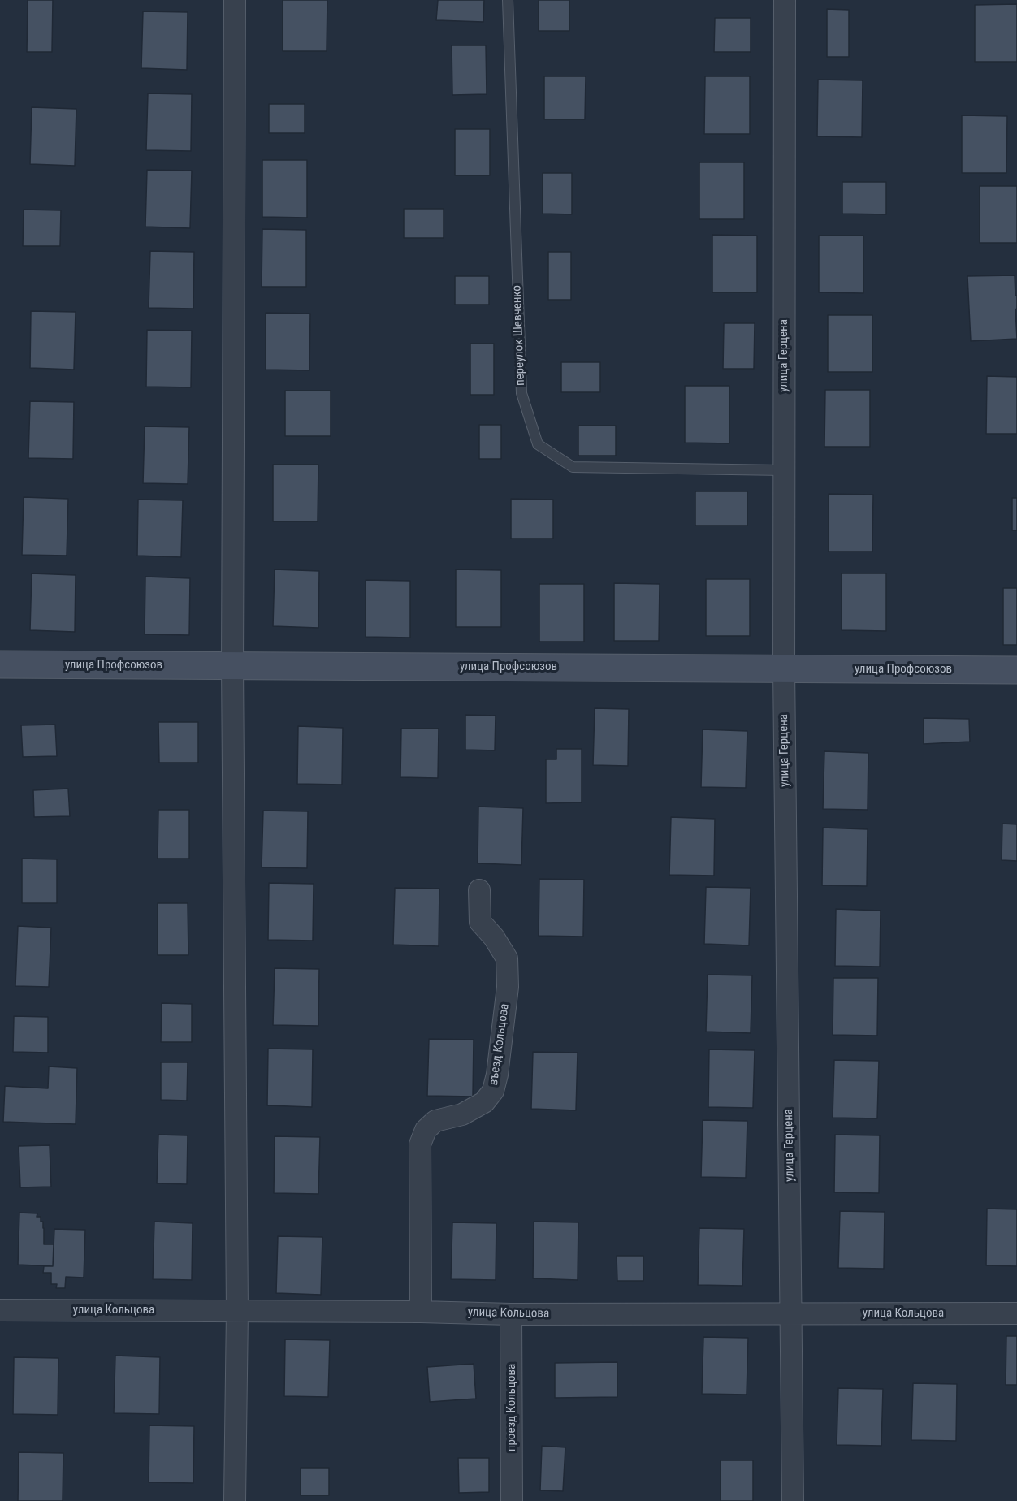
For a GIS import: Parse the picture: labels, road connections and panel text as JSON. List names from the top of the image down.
{
  "streets": {
    "street": [
      "улица Герцена",
      "улица Профсоюзов",
      "въезд Кольцова",
      "улица Кольцова",
      "проезд Кольцова"
    ],
    "lane": ["переулок Шевченко"]
  },
  "crossings": [
    ["переулок Шевченко", "улица Герцена"],
    ["улица Герцена", "улица Профсоюзов"],
    ["улица Герцена", "улица Кольцова"],
    ["въезд Кольцова", "улица Кольцова"],
    ["улица Кольцова", "проезд Кольцова"]
  ]
}
